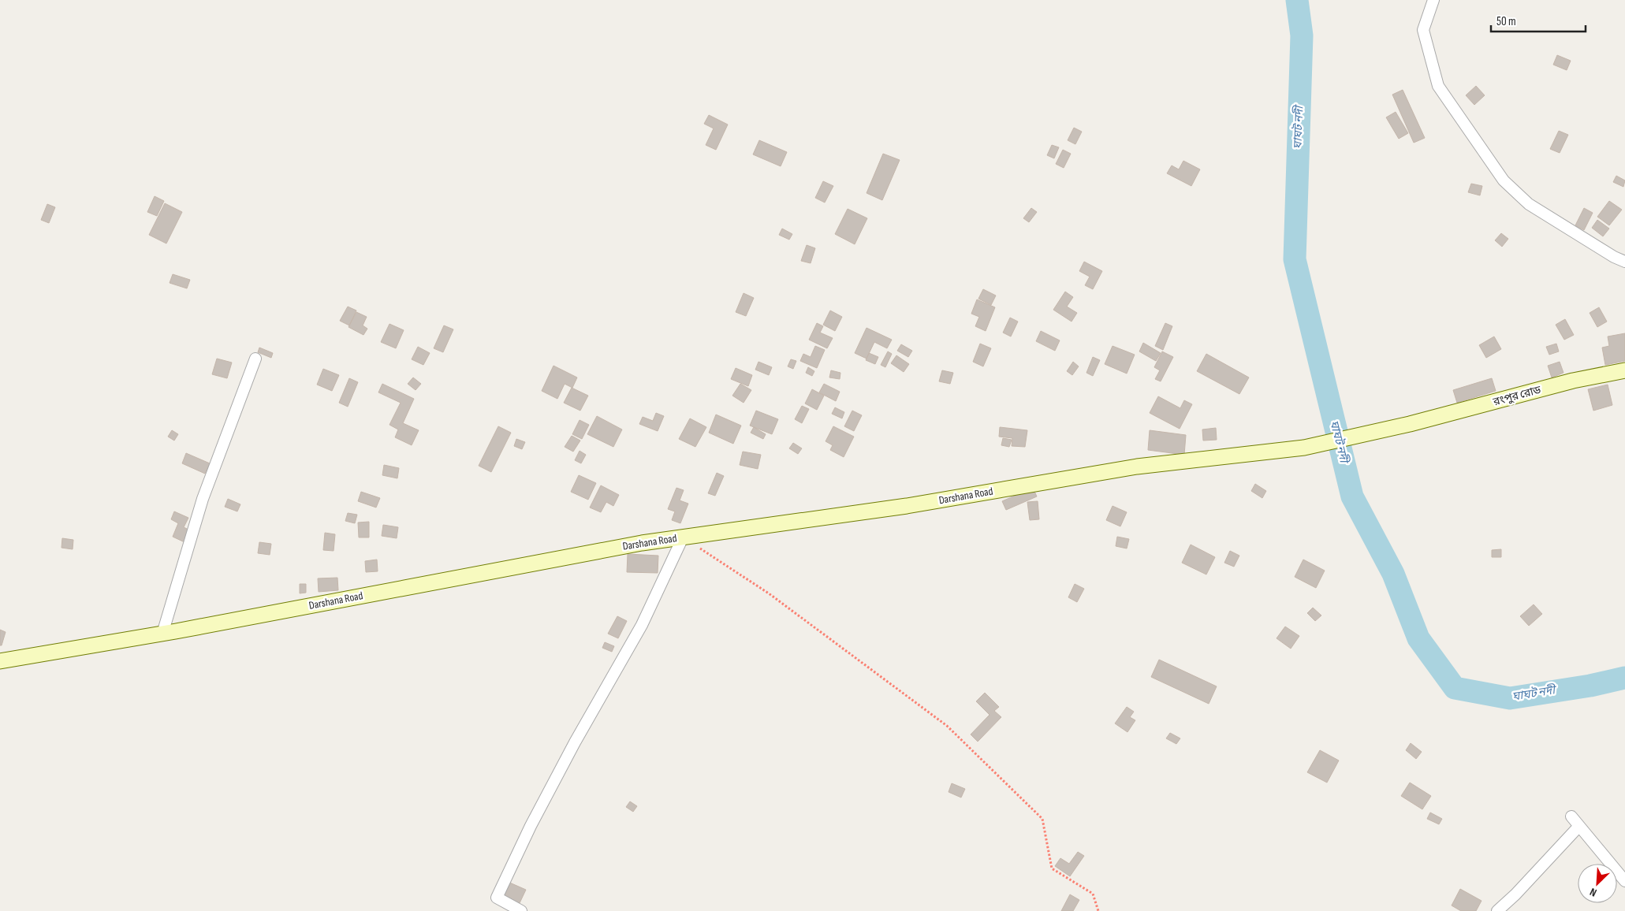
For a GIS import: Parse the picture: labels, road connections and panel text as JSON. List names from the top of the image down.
{
  "streets": {
    "main road": ["রংপুর রোড", "Darshana Road"]
  },
  "crossings": [
    ["রংপুর রোড", "Darshana Road"]
  ],
  "water": ["ঘাঘট নদী"],
  "scale_bar": "50 m",
  "north": "bottom left"
}
